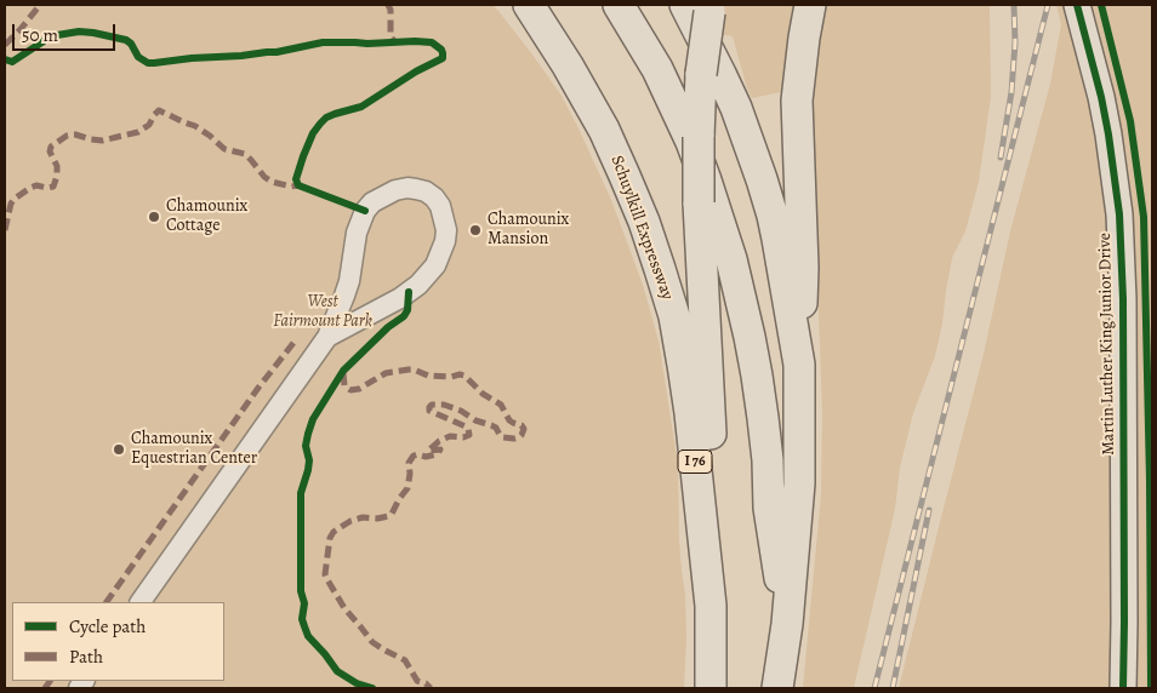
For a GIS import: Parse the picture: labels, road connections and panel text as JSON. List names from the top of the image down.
{
  "streets": {
    "highway": ["Schuylkill Expressway", "I 76"],
    "main road": ["Martin Luther King Junior Drive"]
  },
  "parks": ["West Fairmount Park"],
  "places": ["Chamounix Cottage", "Chamounix Mansion", "Chamounix Equestrian Center"],
  "legend": ["Cycle path", "Path"],
  "scale_bar": "50 m"
}
